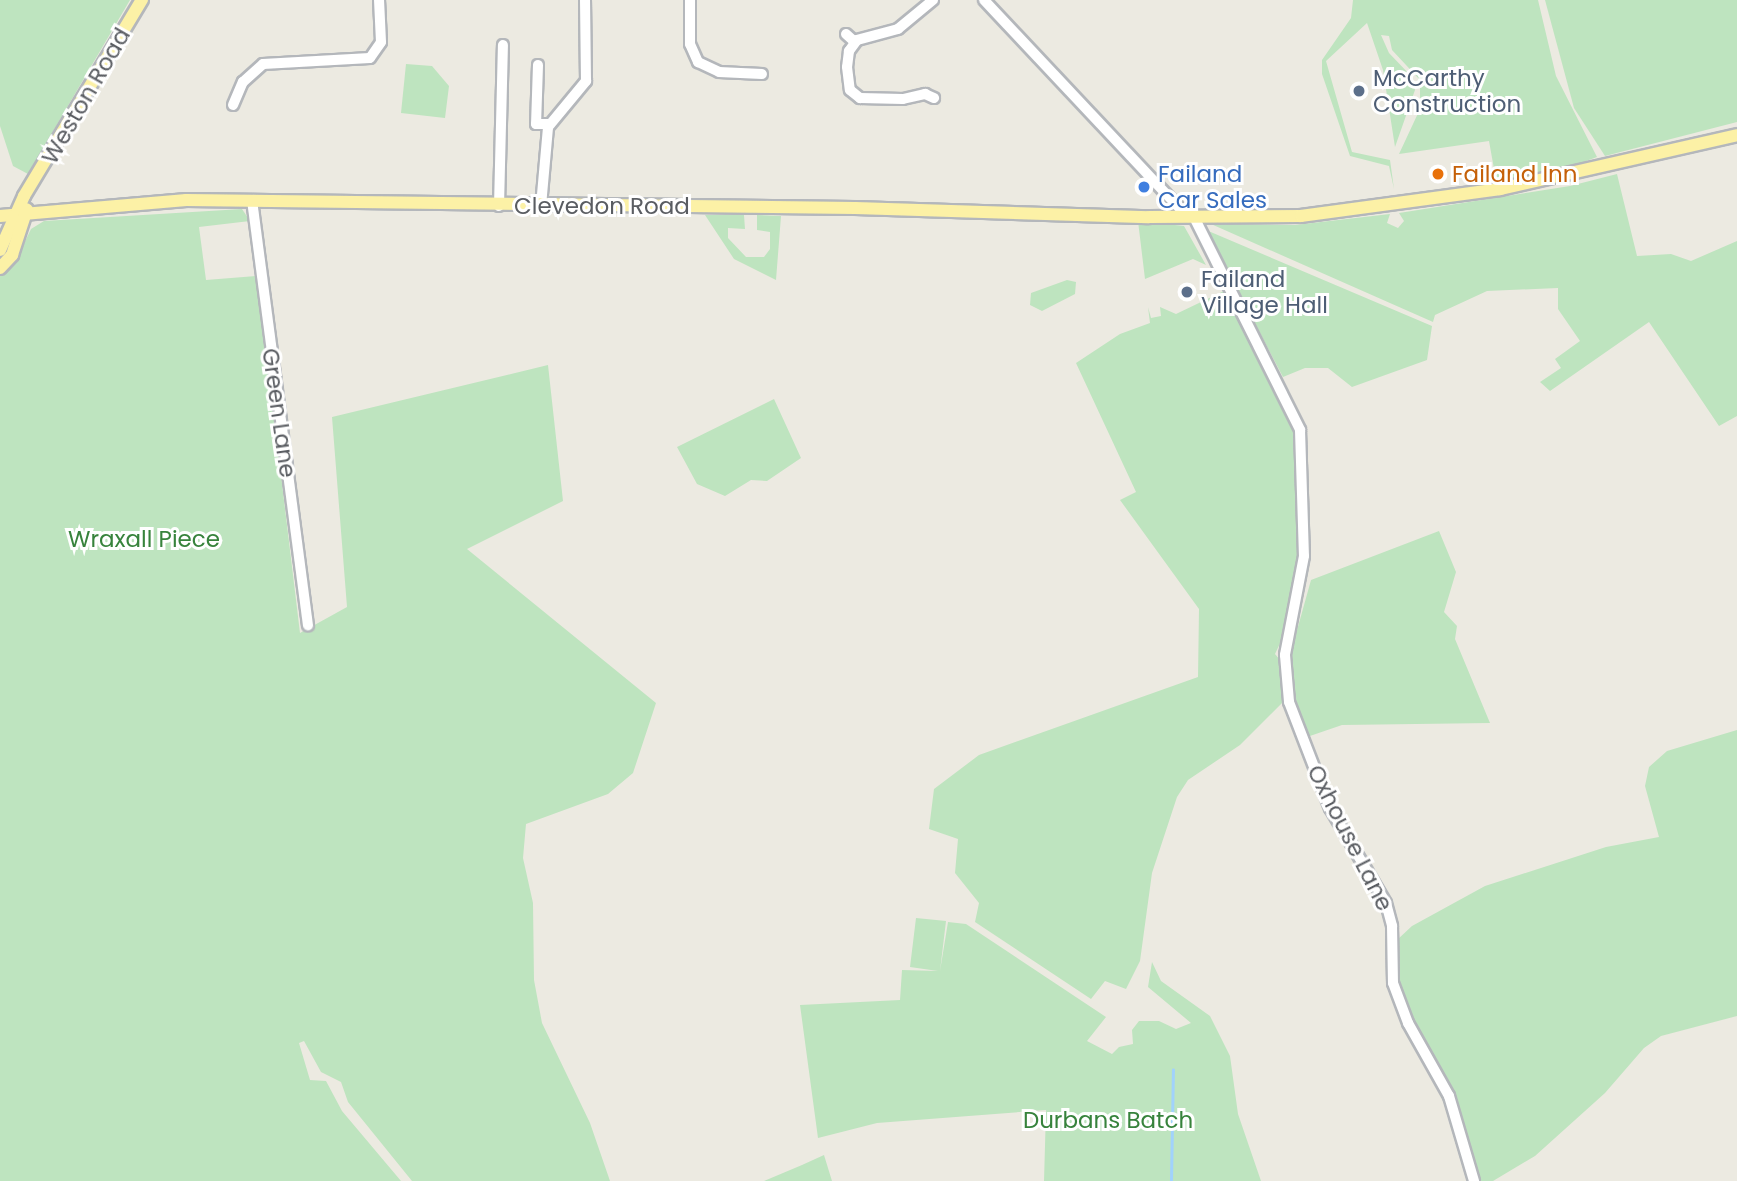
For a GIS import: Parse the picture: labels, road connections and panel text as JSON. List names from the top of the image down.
{
  "streets": {
    "main road": ["Weston Road", "Clevedon Road"],
    "street": ["Green Lane", "Oxhouse Lane"]
  },
  "crossings": [
    ["Weston Road", "Clevedon Road"],
    ["Clevedon Road", "Green Lane"],
    ["Clevedon Road", "Oxhouse Lane"]
  ],
  "parks": ["Wraxall Piece", "Durbans Batch"],
  "places": [
    "McCarthy Construction",
    "Failand Inn",
    "Failand Car Sales",
    "Failand Village Hall"
  ]
}
